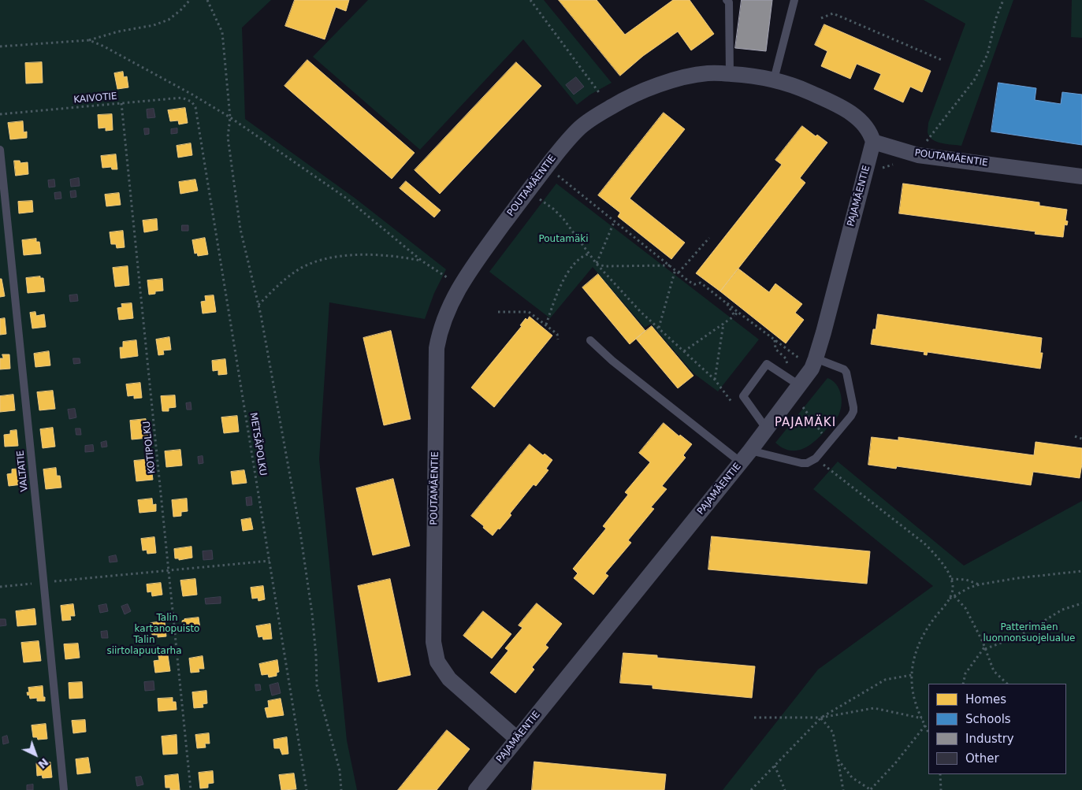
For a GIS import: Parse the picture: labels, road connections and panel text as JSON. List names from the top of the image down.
{
  "streets": {
    "street": ["POUTAMÄENTIE", "PAJAMÄENTIE"],
    "lane": ["VALTATIE"],
    "path": ["KAIVOTIE", "METSÄPOLKU", "KOTIPOLKU"]
  },
  "crossings": [
    ["KAIVOTIE", "METSÄPOLKU"],
    ["KAIVOTIE", "KOTIPOLKU"],
    ["POUTAMÄENTIE", "PAJAMÄENTIE"]
  ],
  "districts": ["PAJAMÄKI"],
  "parks": [
    "Poutamäki",
    "Talin kartanopuisto",
    "Patterimäen luonnonsuojelualue",
    "Talin siirtolapuutarha"
  ],
  "legend": [
    "Homes",
    "Schools",
    "Industry",
    "Other"
  ],
  "north": "bottom right"
}
